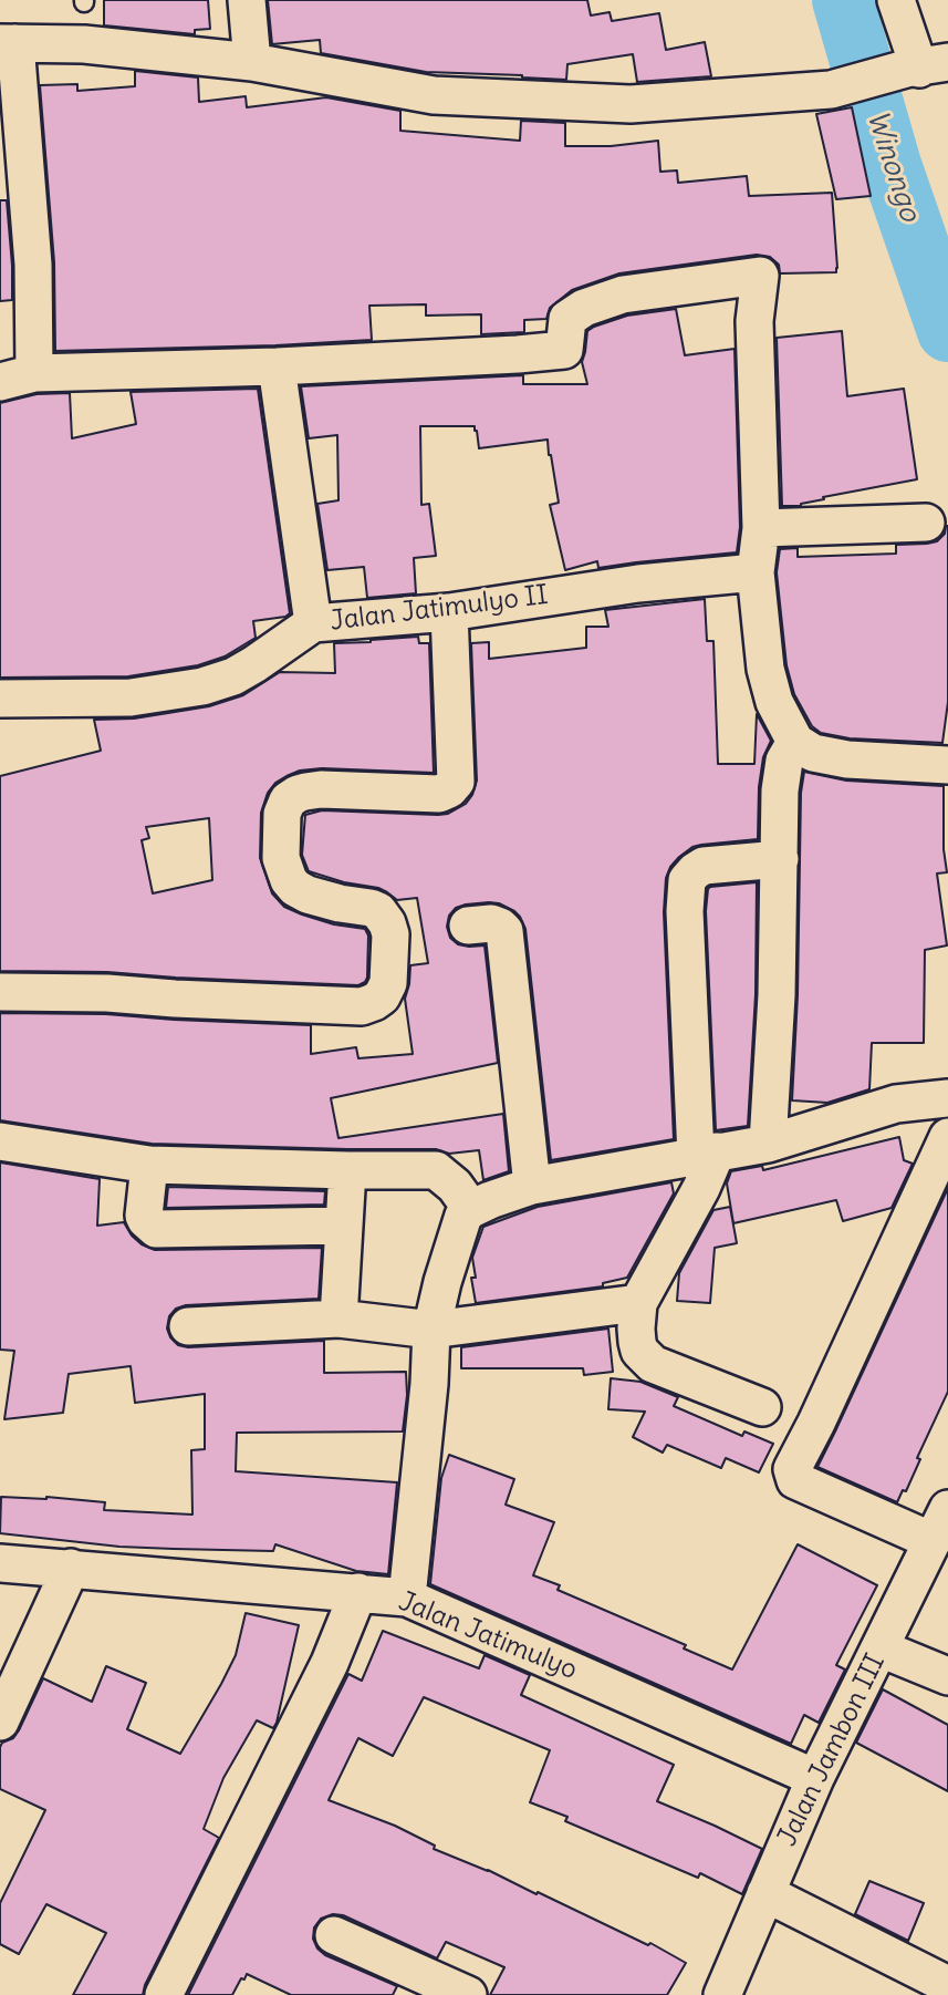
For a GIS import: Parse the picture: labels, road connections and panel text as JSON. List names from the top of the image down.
{
  "streets": {
    "street": ["Jalan Jatimulyo II", "Jalan Jatimulyo", "Jalan Jambon III"]
  },
  "crossings": [
    ["Jalan Jatimulyo", "Jalan Jambon III"]
  ],
  "water": ["Winongo"]
}
